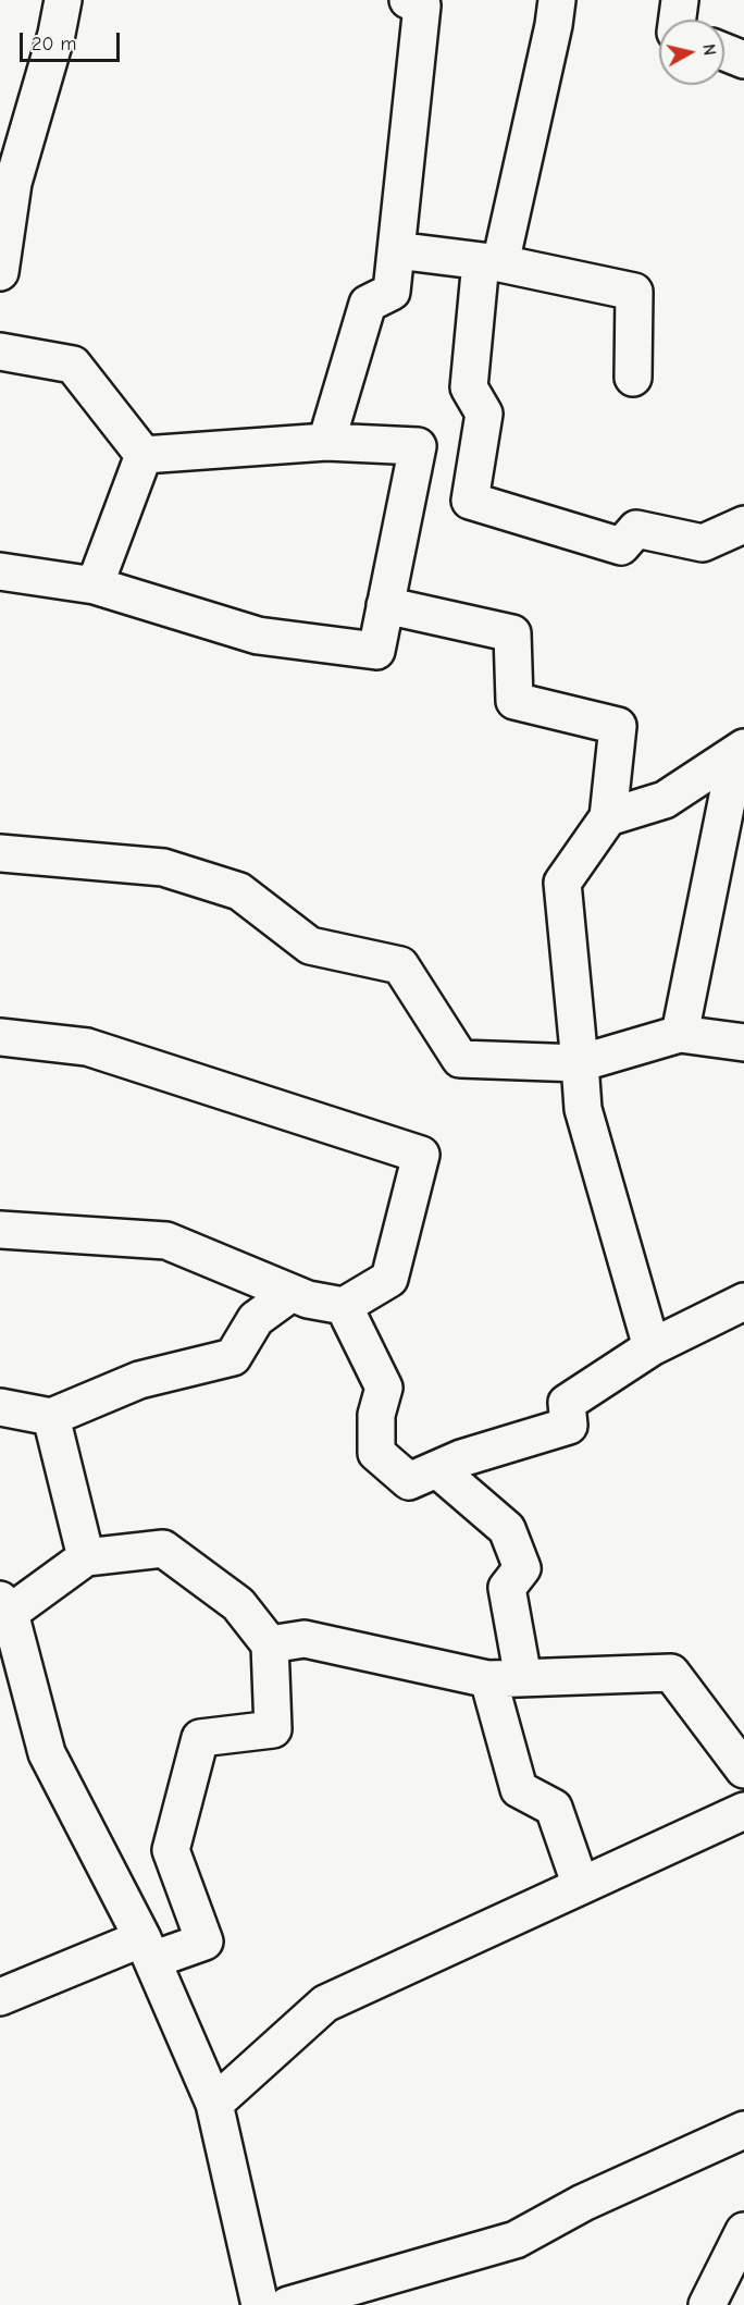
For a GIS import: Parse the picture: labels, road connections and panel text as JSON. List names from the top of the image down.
{
  "scale_bar": "20 m",
  "north": "right"
}
